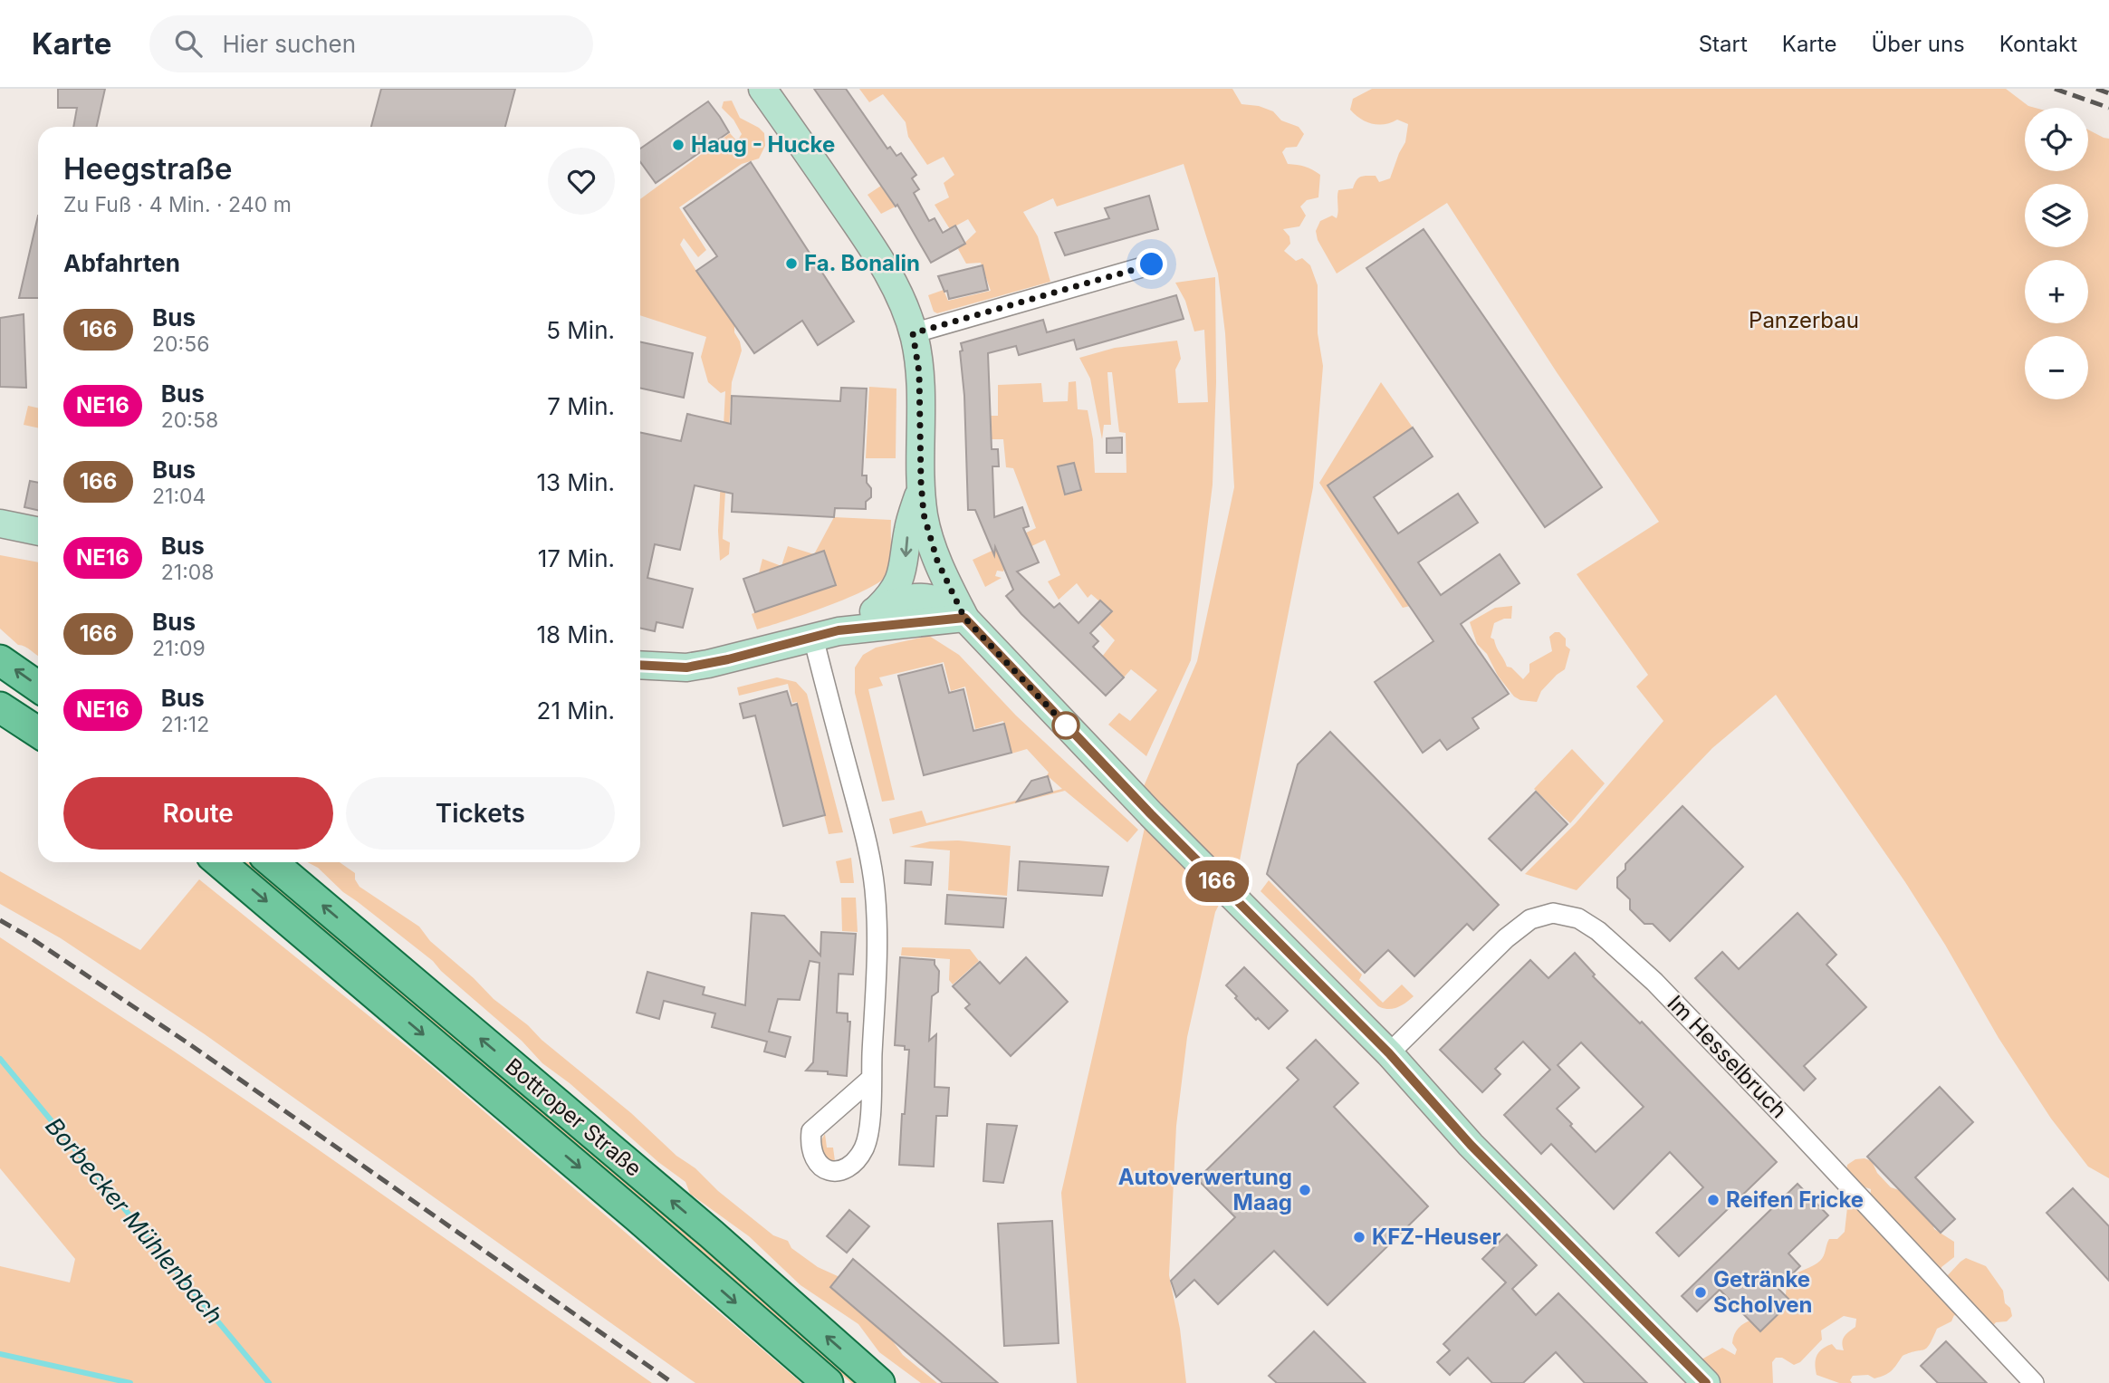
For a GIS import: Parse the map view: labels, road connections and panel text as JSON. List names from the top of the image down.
{
  "streets": {
    "main road": ["Bottroper Straße"],
    "street": ["Im Hesselbruch"]
  },
  "water": ["Borbecker Mühlenbach"],
  "parks": ["Panzerbau"],
  "places": [
    "Haug - Hucke",
    "Fa. Bonalin",
    "Autoverwertung Maag",
    "Reifen Fricke",
    "KFZ-Heuser",
    "Getränke Scholven"
  ],
  "lines": ["bus line 166"],
  "page": {
    "header": "Karte",
    "search": "Hier suchen",
    "nav": [
      "Start",
      "Karte",
      "Über uns",
      "Kontakt"
    ],
    "on_map": "166",
    "map_buttons": ["+", "−"],
    "heading": [
      ["Heegstraße", "Zu Fuß · 4 Min. · 240 m"],
      "Abfahrten"
    ],
    "list": [
      {
        "mark": "166",
        "name": "Bus",
        "note": "20:56",
        "value": "5 Min."
      },
      {
        "mark": "NE16",
        "name": "Bus",
        "note": "20:58",
        "value": "7 Min."
      },
      {
        "mark": "166",
        "name": "Bus",
        "note": "21:04",
        "value": "13 Min."
      },
      {
        "mark": "NE16",
        "name": "Bus",
        "note": "21:08",
        "value": "17 Min."
      },
      {
        "mark": "166",
        "name": "Bus",
        "note": "21:09",
        "value": "18 Min."
      },
      {
        "mark": "NE16",
        "name": "Bus",
        "note": "21:12",
        "value": "21 Min."
      }
    ],
    "buttons": ["Route", "Tickets"]
  }
}
